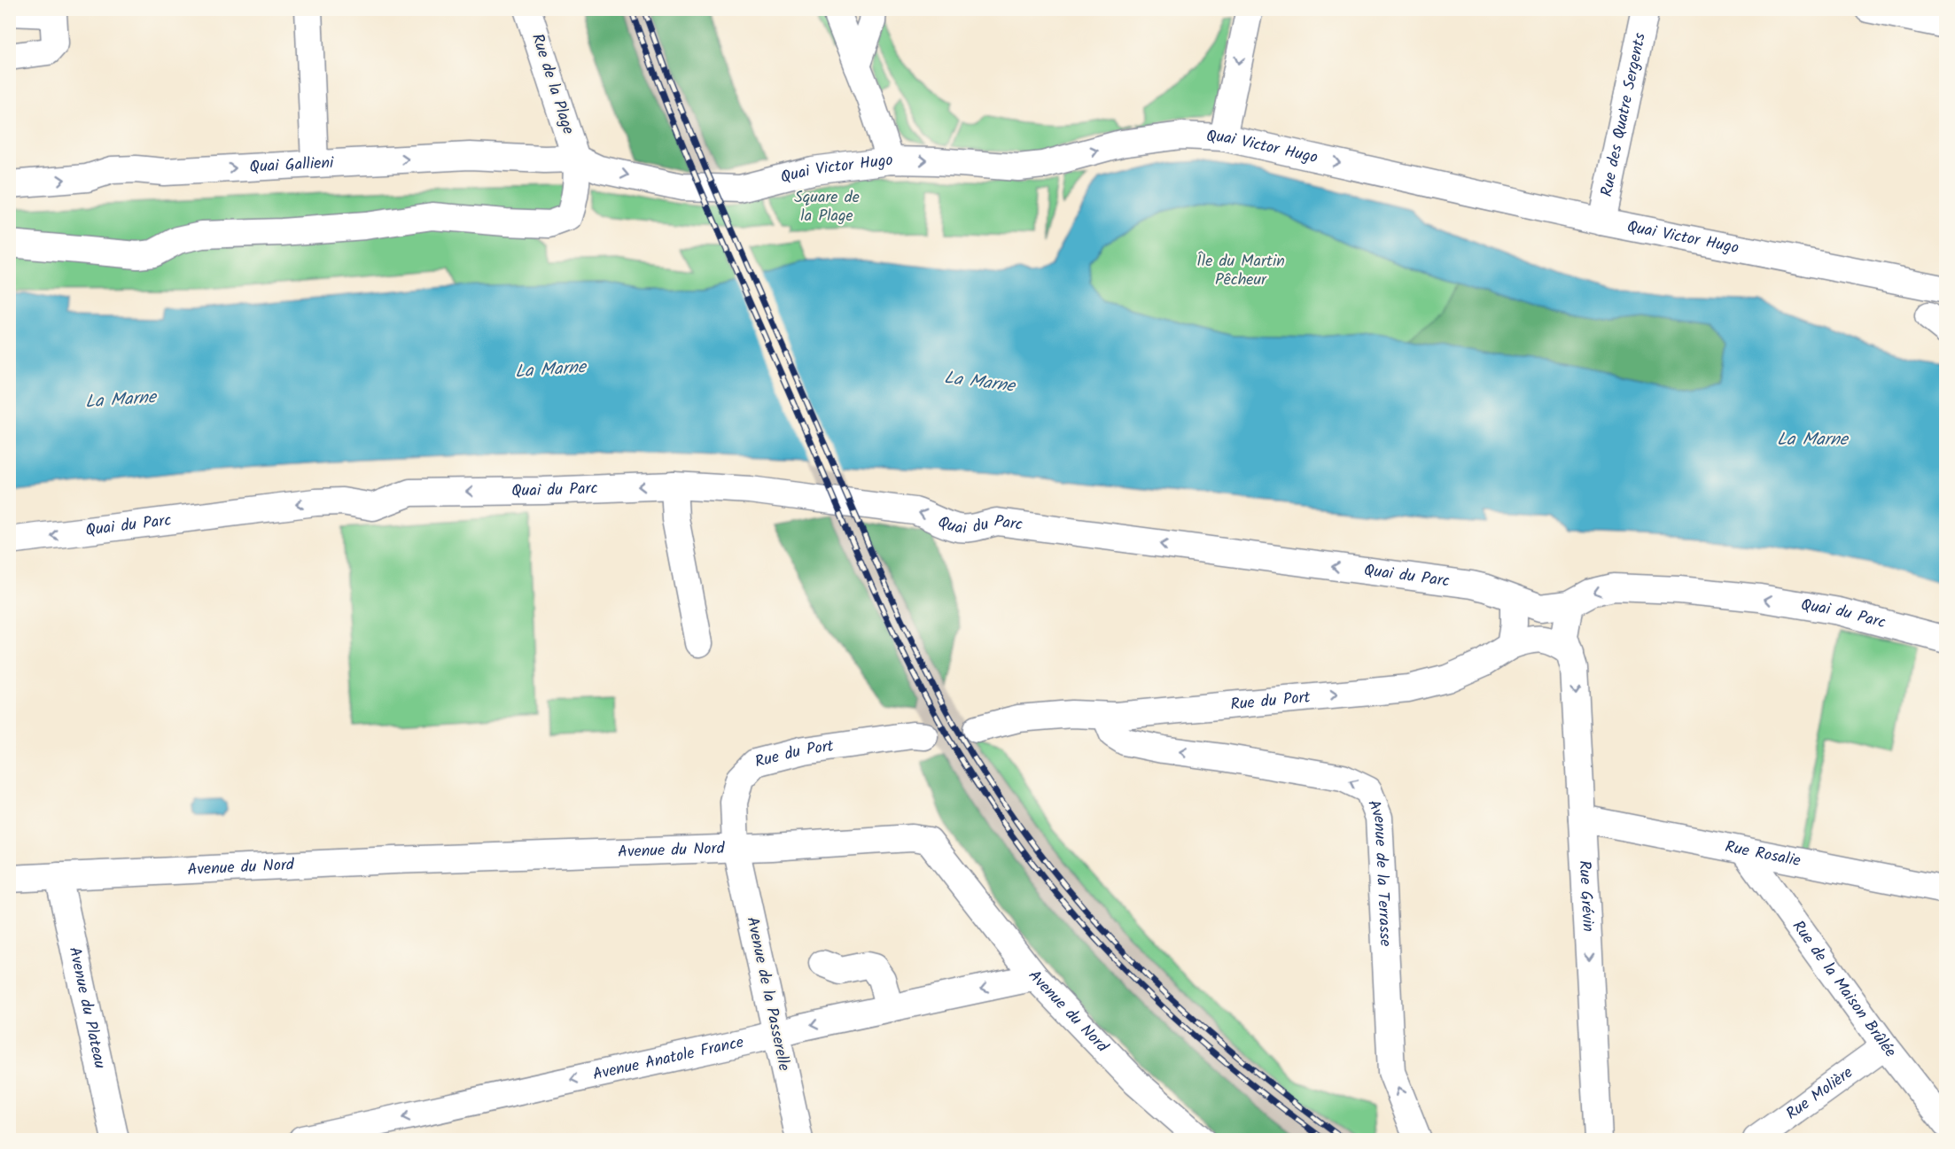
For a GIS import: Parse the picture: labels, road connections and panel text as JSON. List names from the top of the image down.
{
  "streets": {
    "street": [
      "Rue de la Plage",
      "Rue des Quatre Sergents",
      "Quai Victor Hugo",
      "Quai Gallieni",
      "Quai du Parc",
      "Rue du Port",
      "Avenue du Nord",
      "Rue Rosalie",
      "Avenue de la Terrasse",
      "Rue Grévin",
      "Rue de la Maison Brûlée",
      "Avenue de la Passerelle",
      "Avenue du Plateau",
      "Avenue Anatole France",
      "Rue Molière"
    ]
  },
  "crossings": [
    ["Rue de la Plage", "Quai Victor Hugo"],
    ["Rue de la Plage", "Quai Gallieni"],
    ["Rue des Quatre Sergents", "Quai Victor Hugo"],
    ["Quai Victor Hugo", "Quai Gallieni"],
    ["Quai du Parc", "Rue Grévin"],
    ["Rue du Port", "Avenue du Nord"],
    ["Rue du Port", "Avenue de la Terrasse"],
    ["Rue du Port", "Avenue de la Passerelle"],
    ["Avenue du Nord", "Avenue de la Passerelle"],
    ["Avenue du Nord", "Avenue du Plateau"],
    ["Avenue du Nord", "Avenue Anatole France"],
    ["Rue Rosalie", "Rue Grévin"],
    ["Rue Rosalie", "Rue de la Maison Brûlée"],
    ["Rue de la Maison Brûlée", "Rue Molière"],
    ["Avenue de la Passerelle", "Avenue Anatole France"]
  ],
  "one_way": [
    "Quai Victor Hugo",
    "Quai Gallieni",
    "Quai du Parc",
    "Rue du Port",
    "Avenue de la Terrasse",
    "Rue Grévin",
    "Avenue Anatole France"
  ],
  "water": ["La Marne"],
  "parks": ["Square de la Plage", "Île du Martin Pêcheur"]
}
